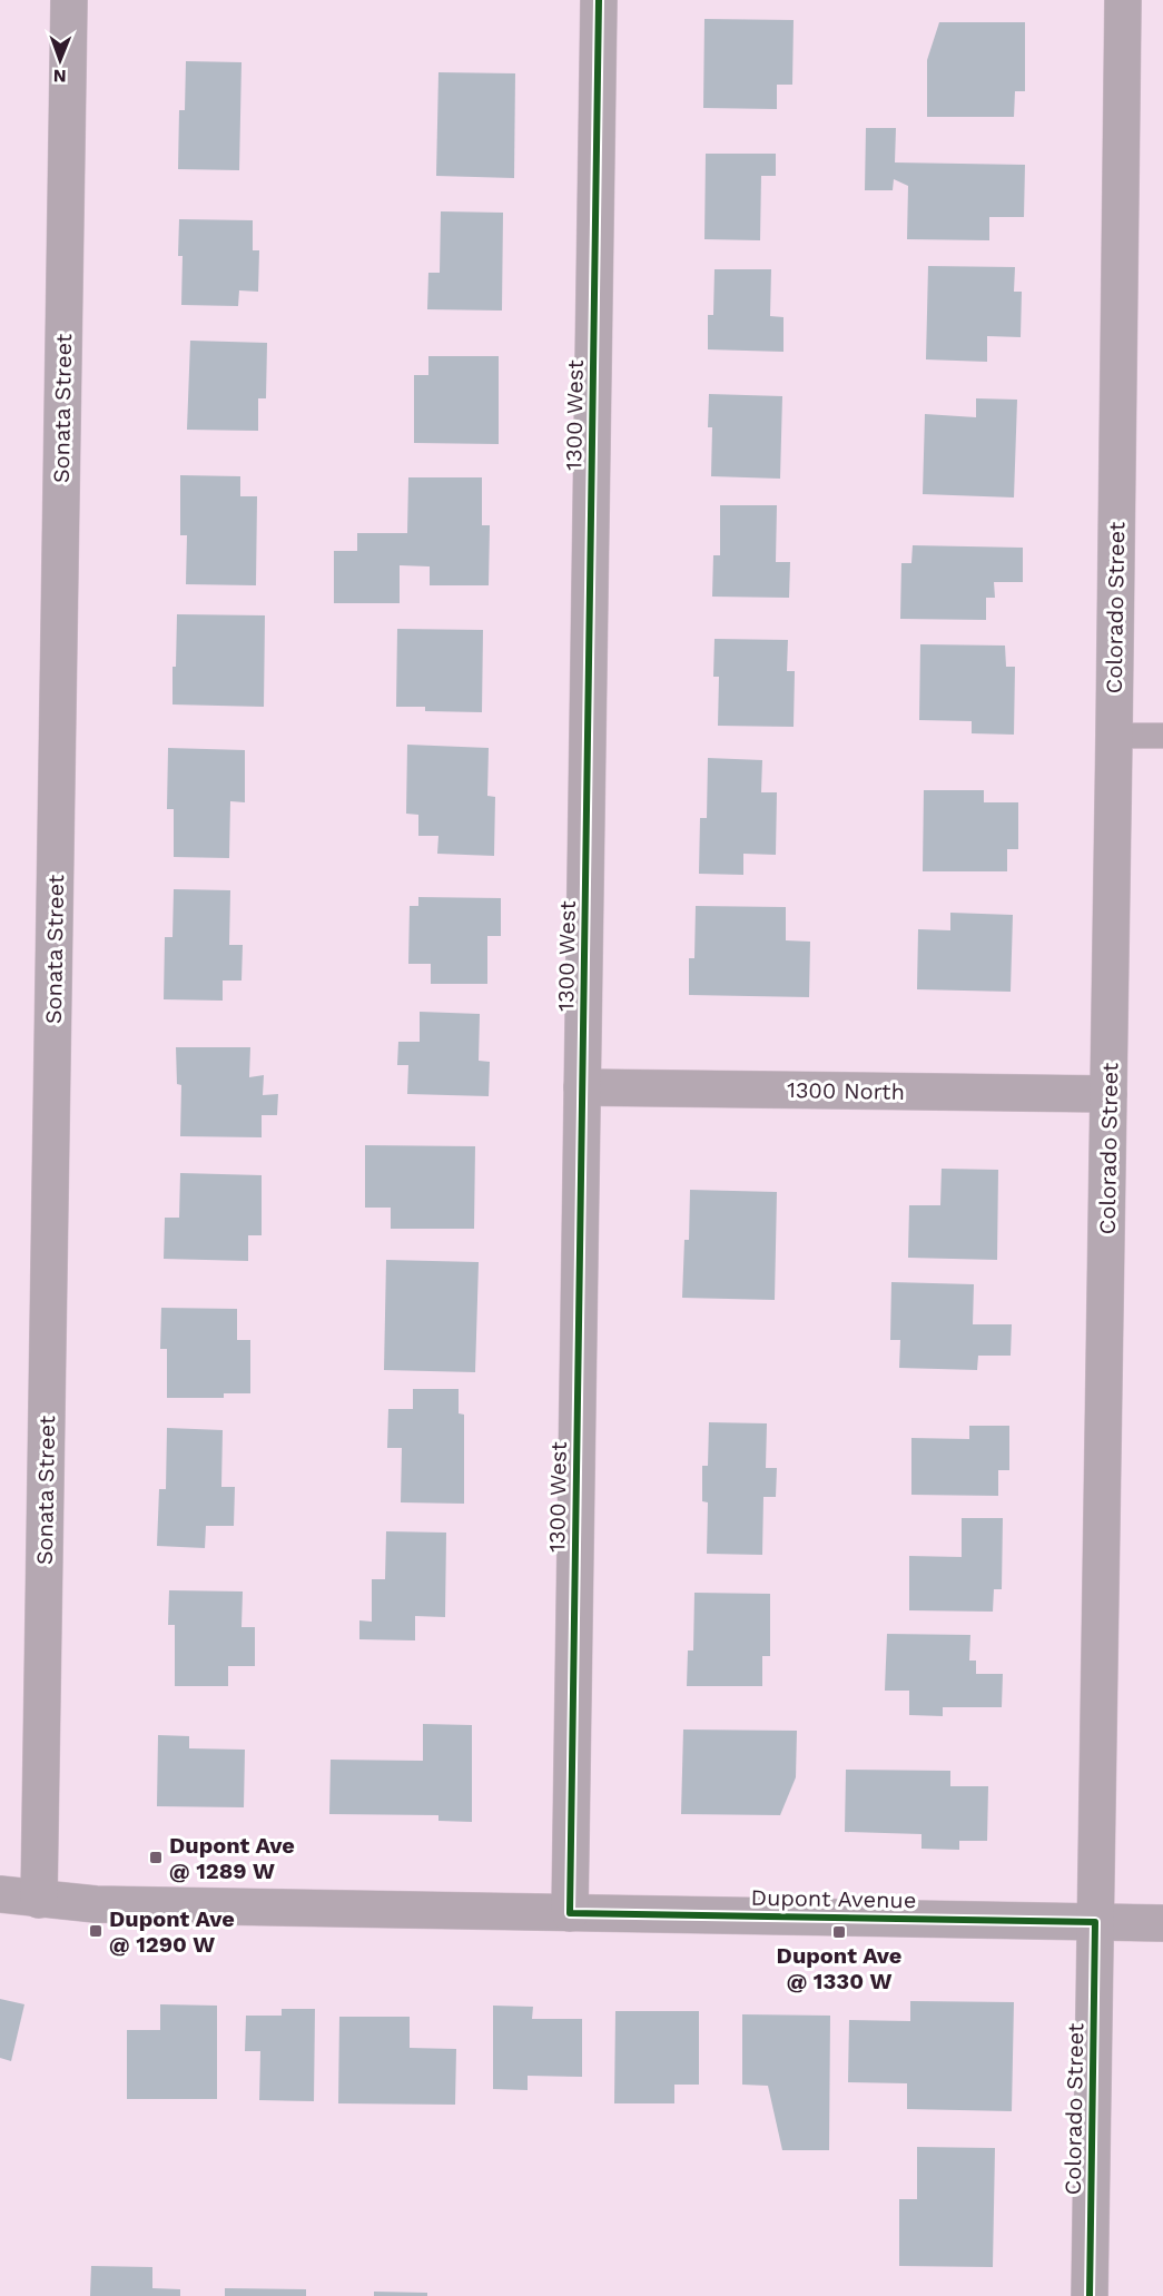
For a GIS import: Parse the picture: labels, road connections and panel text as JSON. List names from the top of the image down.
{
  "streets": {
    "street": [
      "Sonata Street",
      "1300 West",
      "Colorado Street",
      "1300 North",
      "Dupont Avenue"
    ]
  },
  "crossings": [
    ["Sonata Street", "Dupont Avenue"],
    ["1300 West", "1300 North"],
    ["1300 West", "Dupont Avenue"],
    ["Colorado Street", "1300 North"],
    ["Colorado Street", "Dupont Avenue"]
  ],
  "places": {
    "transit": ["Dupont Ave @ 1289 W", "Dupont Ave @ 1290 W", "Dupont Ave @ 1330 W"]
  },
  "north": "bottom"
}
